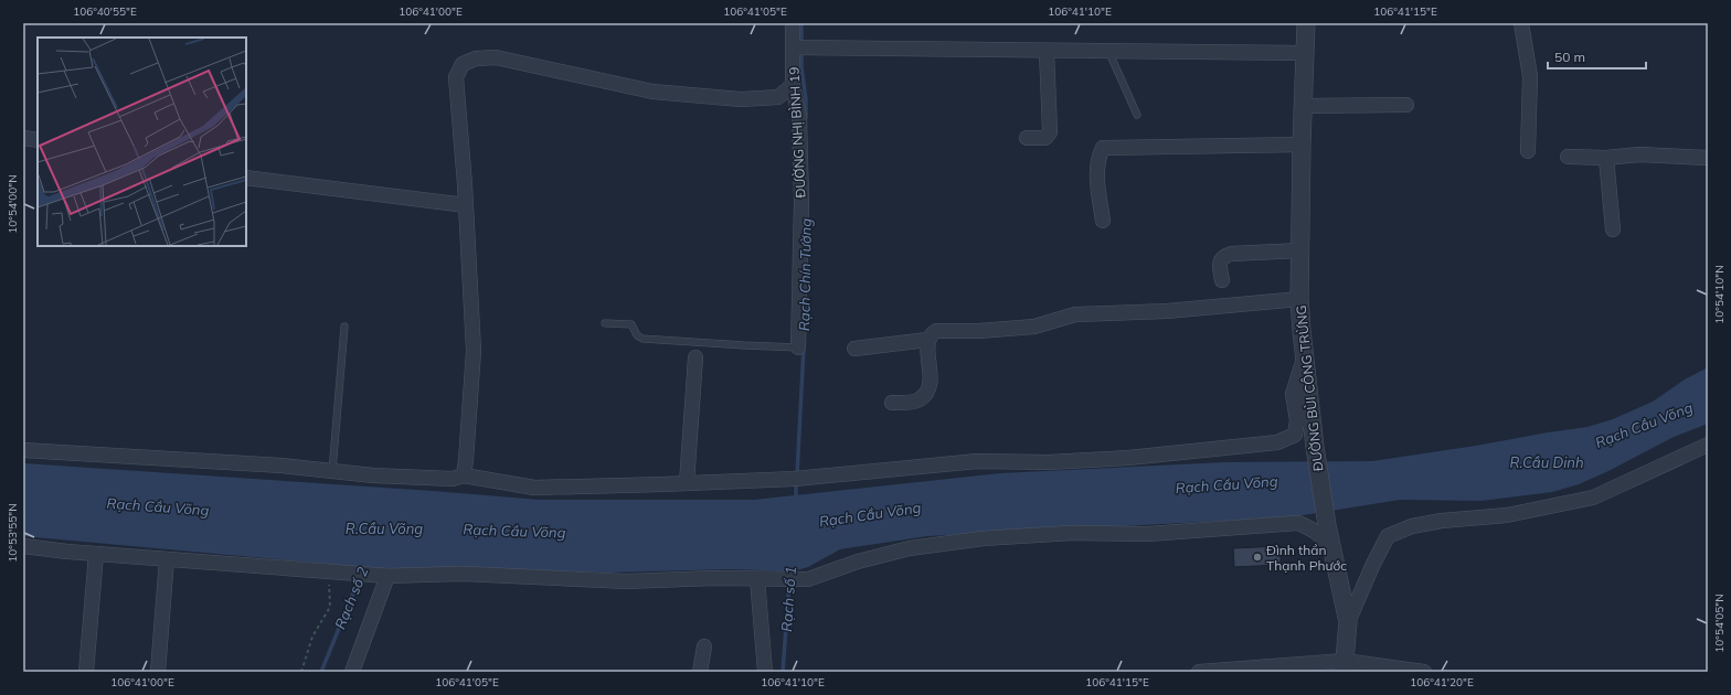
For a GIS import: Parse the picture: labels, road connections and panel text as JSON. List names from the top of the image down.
{
  "streets": {
    "street": ["ĐƯỜNG NHỊ BÌNH 19", "ĐƯỜNG BÙI CÔNG TRỪNG"]
  },
  "water": [
    "Rạch Chín Tường",
    "Rạch Cầu Võng",
    "R.Cầu Dinh",
    "R.Cầu Võng",
    "Rạch số 2",
    "Rạch số 1"
  ],
  "places": ["Đình thần Thạnh Phước"],
  "scale_bar": "50 m",
  "coordinates": [
    "106°40'55\"E",
    "106°41'00\"E",
    "106°41'05\"E",
    "106°41'10\"E",
    "106°41'15\"E",
    "10°54'00\"N",
    "10°54'10\"N",
    "10°53'55\"N",
    "10°54'05\"N",
    "106°41'20\"E"
  ]
}
